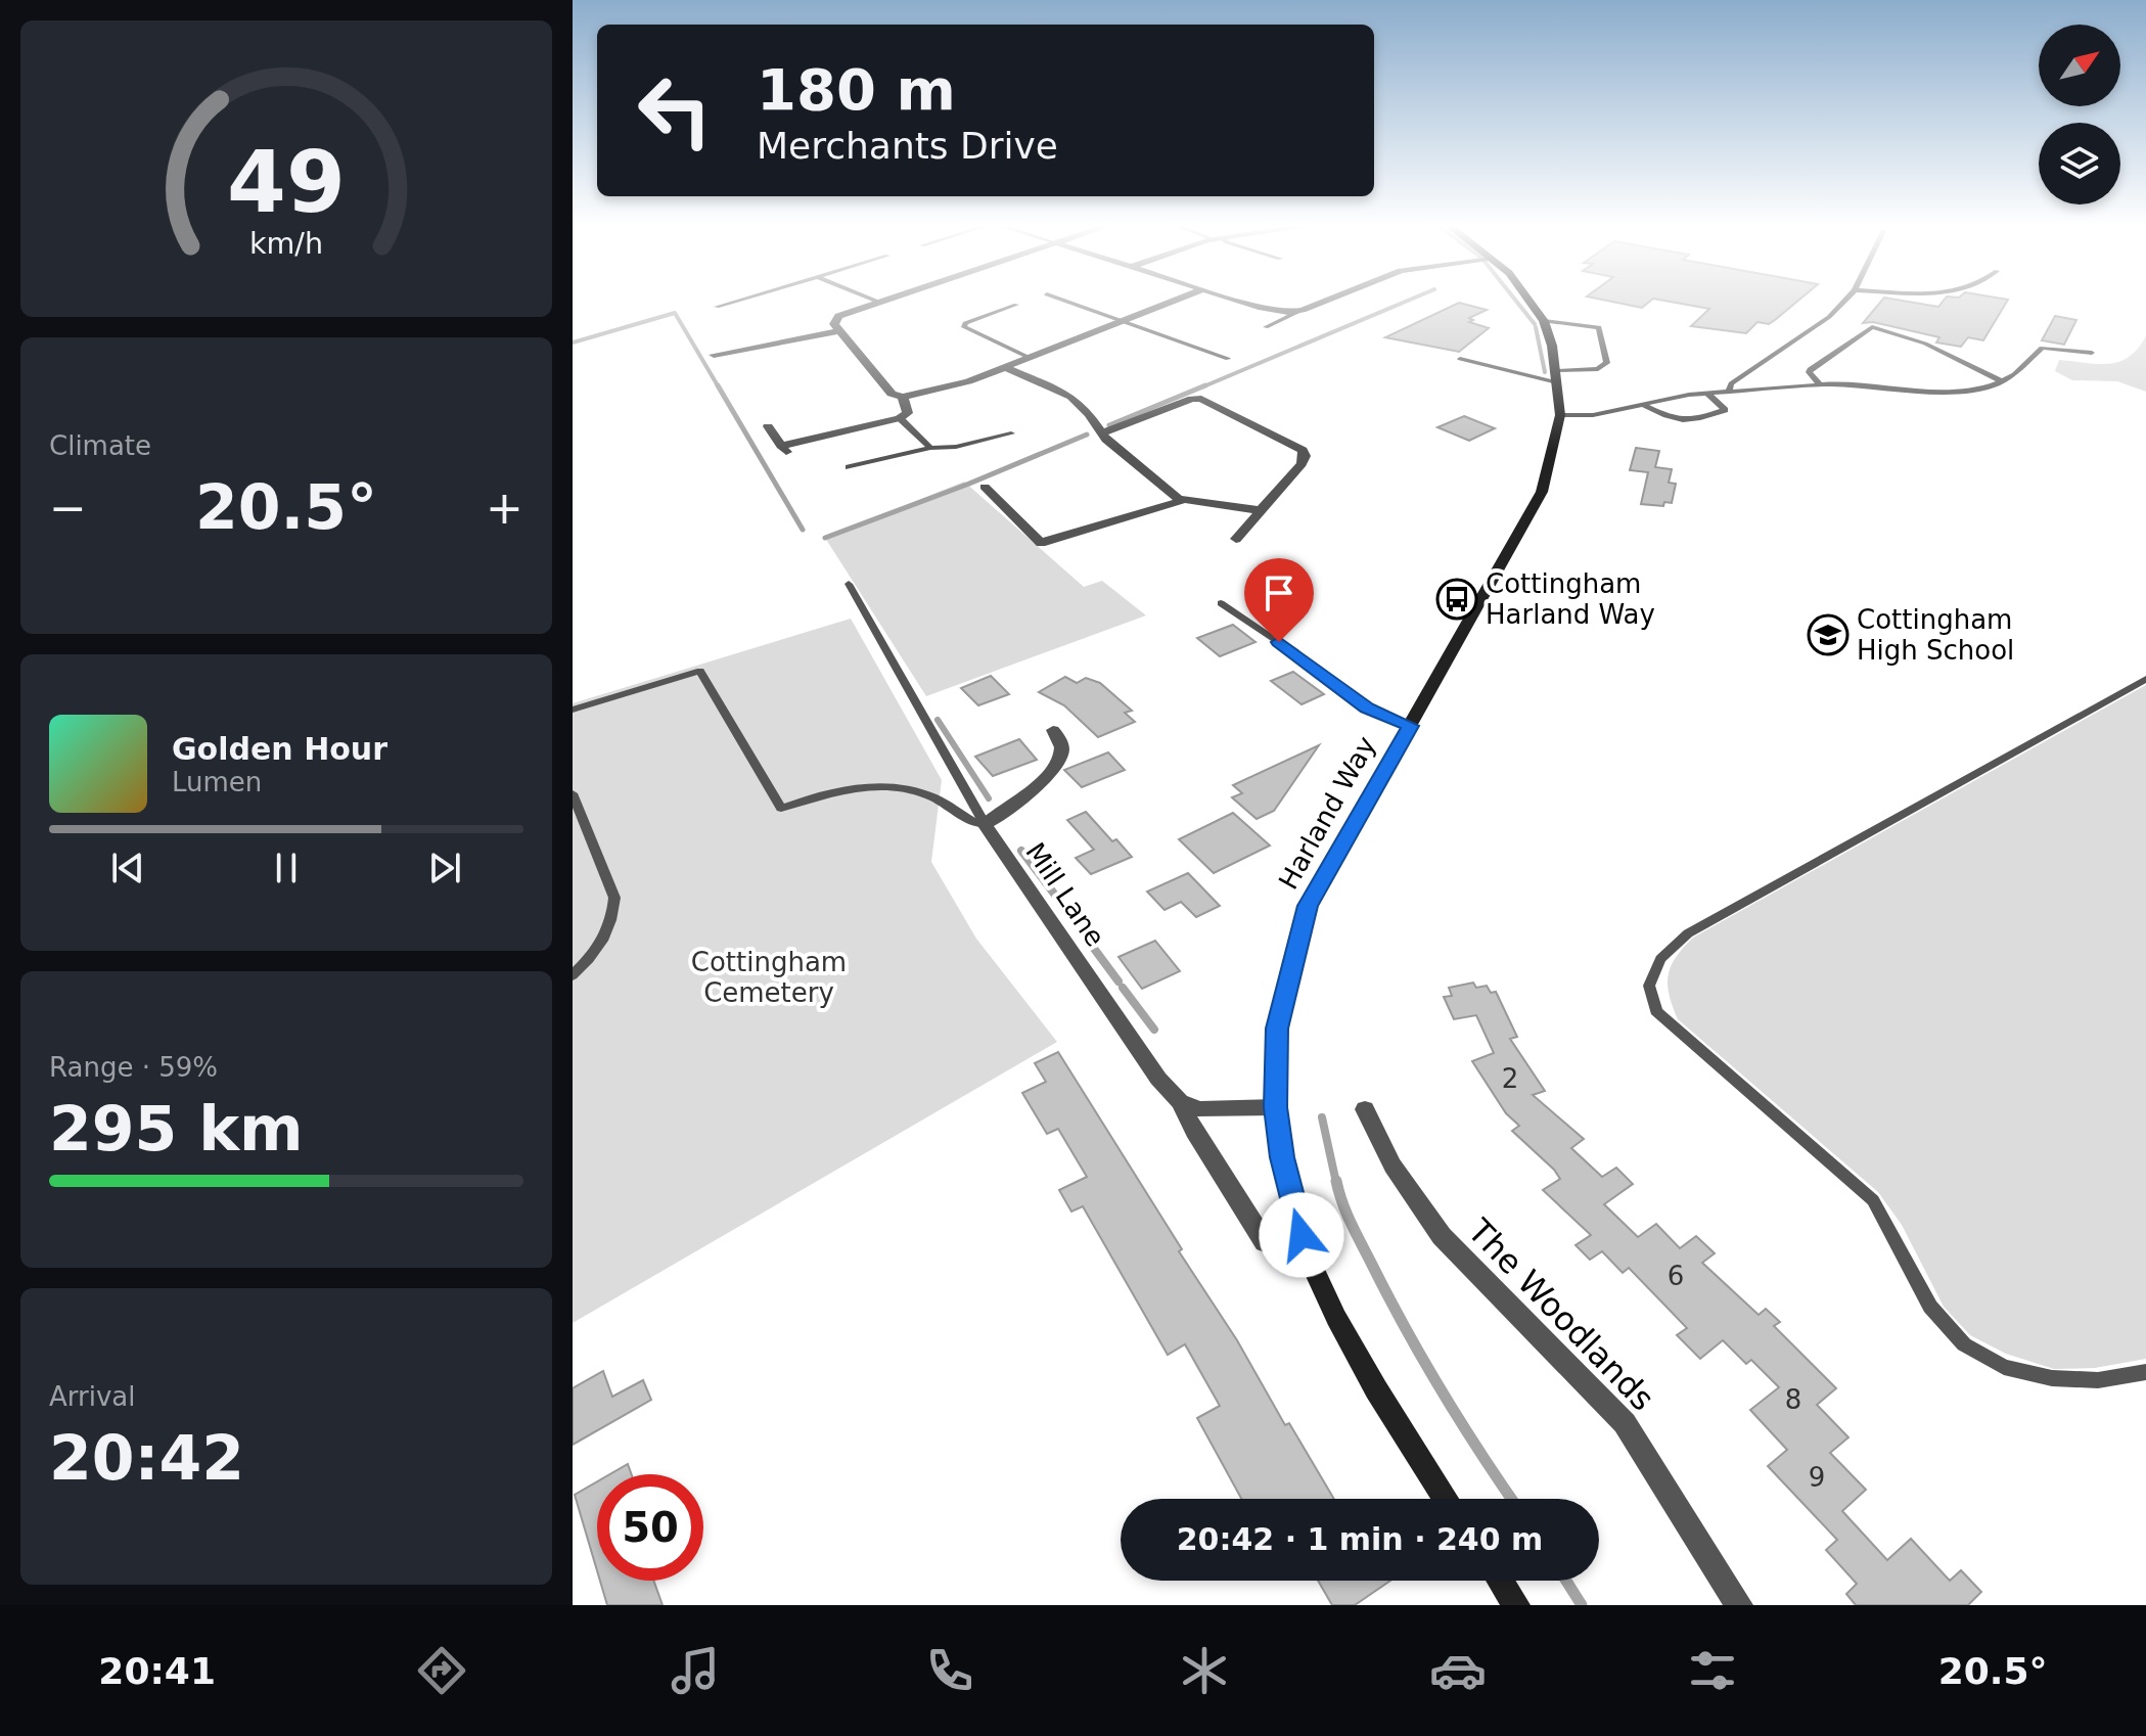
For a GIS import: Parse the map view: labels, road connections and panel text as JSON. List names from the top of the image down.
{
  "streets": {
    "main road": ["Harland Way"],
    "street": ["Mill Lane", "The Woodlands"]
  },
  "parks": ["Cottingham Cemetery"],
  "places": {
    "bus stop": ["Cottingham Harland Way"],
    "school or university": ["Cottingham High School"]
  },
  "house_numbers": [
    "2",
    "6",
    "8",
    "9"
  ],
  "north": "top right",
  "page": {
    "turn": ["180 m", "Merchants Drive"],
    "tile": [
      "Climate",
      ["Range · 59%", "295 km"],
      ["Arrival", "20:42"]
    ],
    "heat": ["−", "20.5°", "+"],
    "song": ["Golden Hour", "Lumen"],
    "limit": "50",
    "trip": "20:42 · 1 min · 240 m",
    "tabs": ["20:41", "20.5°"],
    "gauge": ["49", "km/h"]
  }
}
